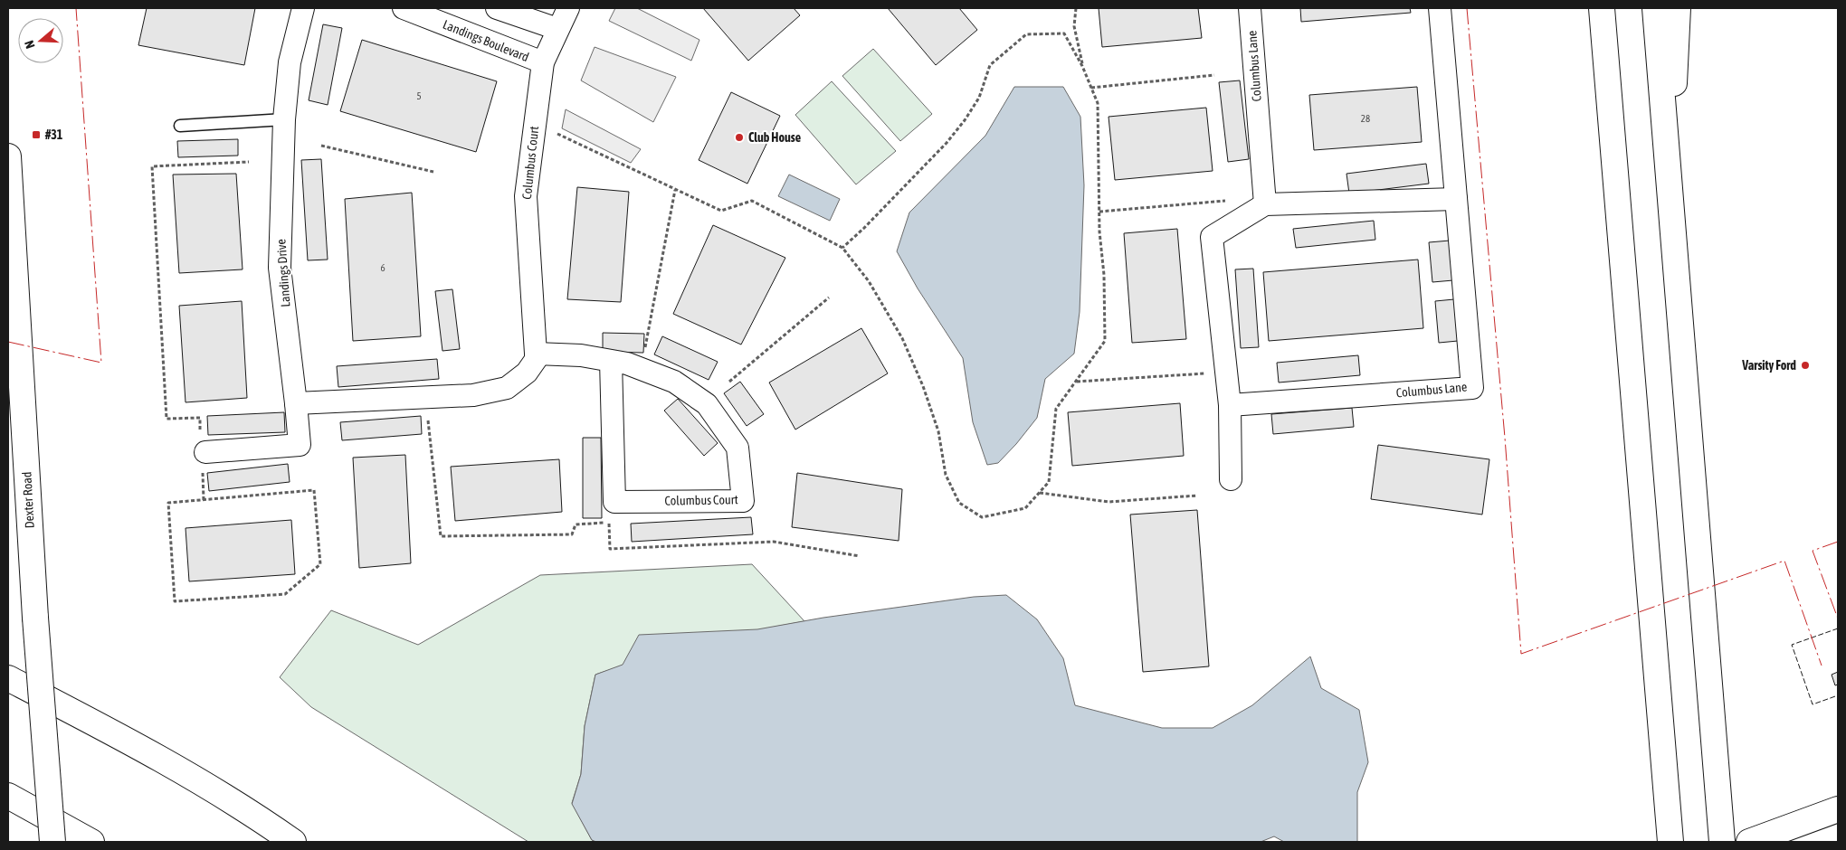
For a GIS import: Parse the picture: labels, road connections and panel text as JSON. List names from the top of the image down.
{
  "streets": {
    "main road": ["Dexter Road"],
    "street": [
      "Landings Boulevard",
      "Columbus Lane",
      "Columbus Court",
      "Landings Drive"
    ]
  },
  "crossings": [
    ["Landings Boulevard", "Columbus Court"],
    ["Columbus Court", "Landings Drive"]
  ],
  "places": {
    "transit": ["#31"],
    "other": ["Club House", "Varsity Ford"]
  },
  "house_numbers": ["5", "28", "6"],
  "north": "left"
}
